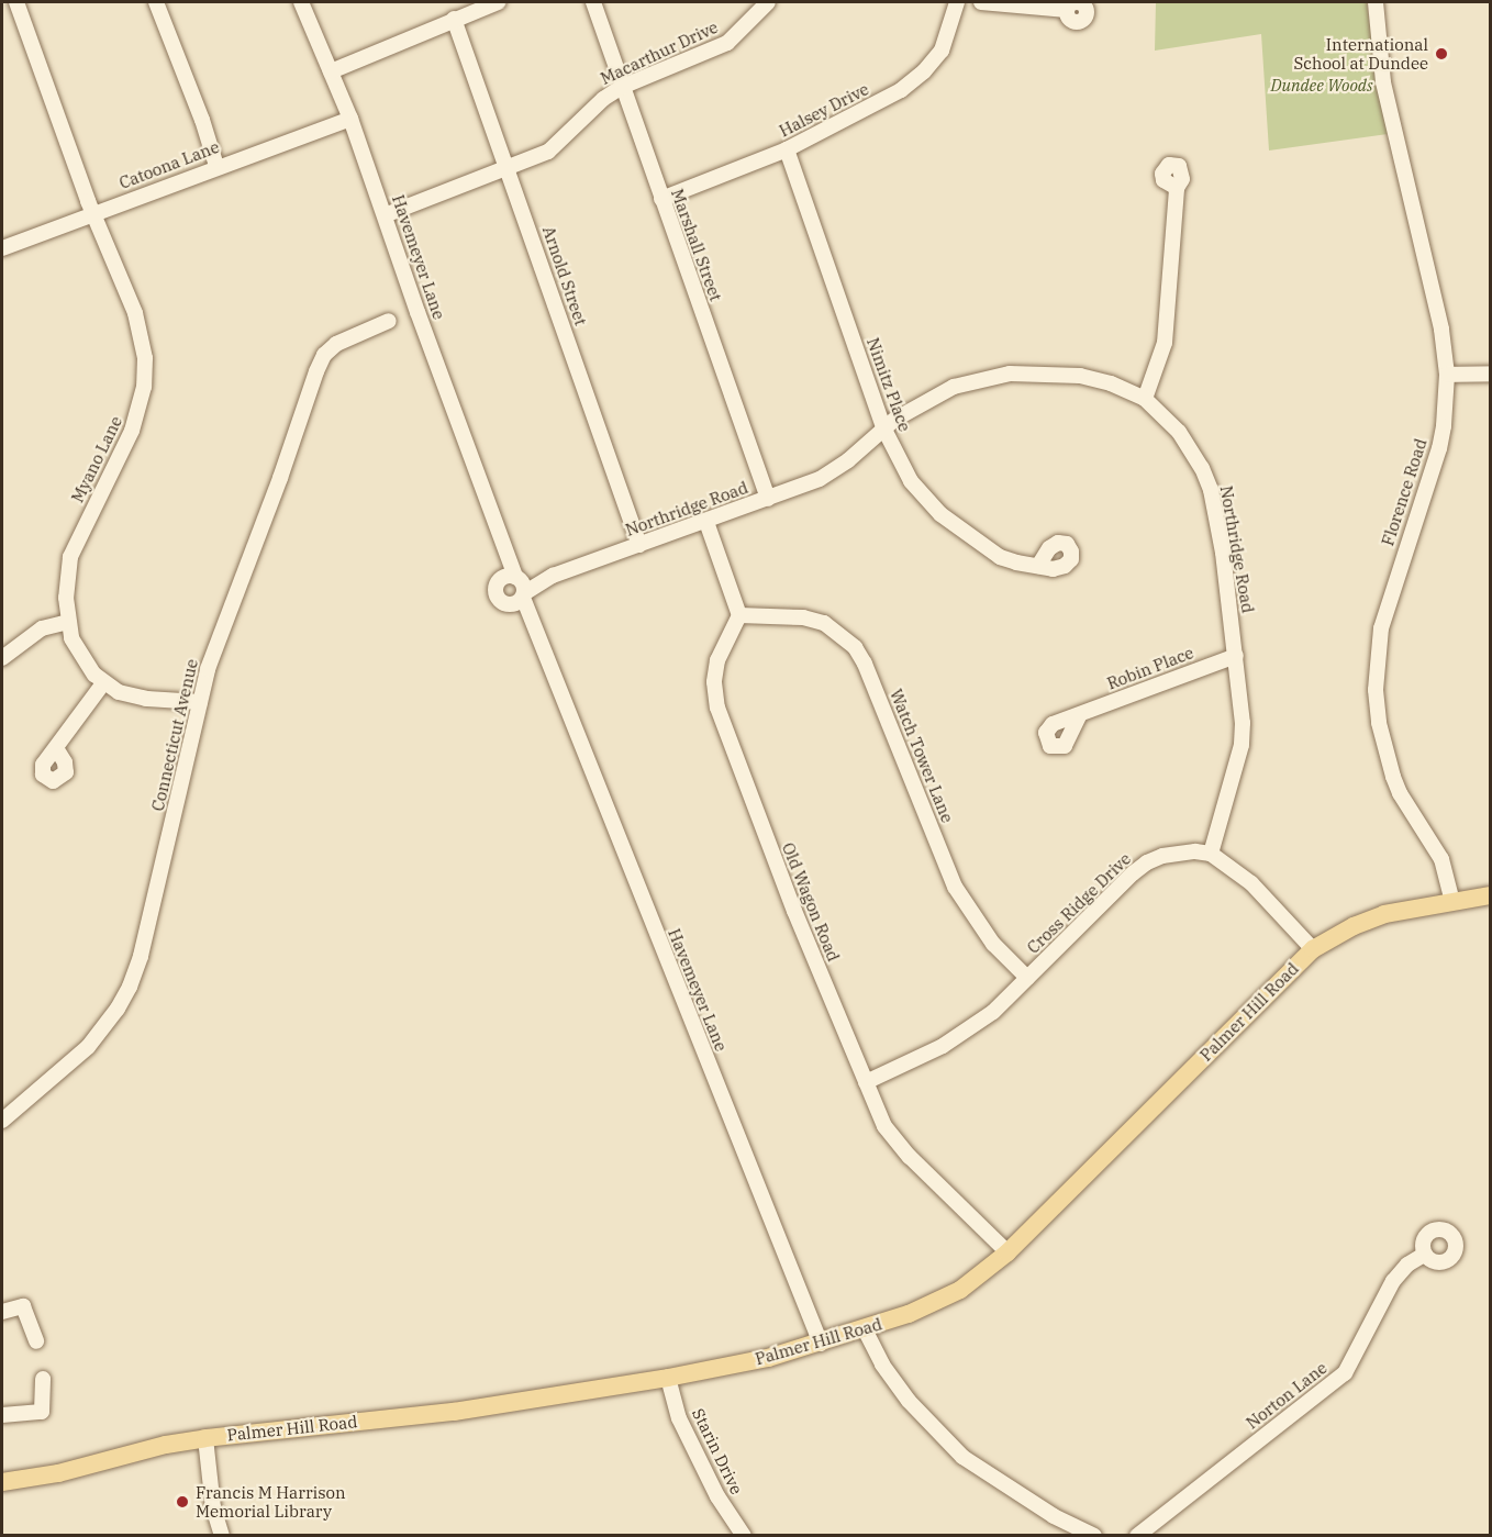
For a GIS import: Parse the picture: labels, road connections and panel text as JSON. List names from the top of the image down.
{
  "streets": {
    "main road": ["Palmer Hill Road"],
    "street": [
      "Macarthur Drive",
      "Halsey Drive",
      "Catoona Lane",
      "Marshall Street",
      "Havemeyer Lane",
      "Arnold Street",
      "Nimitz Place",
      "Myano Lane",
      "Florence Road",
      "Northridge Road",
      "Robin Place",
      "Connecticut Avenue",
      "Watch Tower Lane",
      "Old Wagon Road",
      "Cross Ridge Drive",
      "Norton Lane",
      "Starin Drive"
    ]
  },
  "crossings": [
    ["Macarthur Drive", "Marshall Street"],
    ["Macarthur Drive", "Havemeyer Lane"],
    ["Macarthur Drive", "Arnold Street"],
    ["Halsey Drive", "Marshall Street"],
    ["Halsey Drive", "Nimitz Place"],
    ["Catoona Lane", "Havemeyer Lane"],
    ["Catoona Lane", "Myano Lane"],
    ["Marshall Street", "Northridge Road"],
    ["Havemeyer Lane", "Northridge Road"],
    ["Havemeyer Lane", "Palmer Hill Road"],
    ["Arnold Street", "Northridge Road"],
    ["Nimitz Place", "Northridge Road"],
    ["Myano Lane", "Connecticut Avenue"],
    ["Florence Road", "Palmer Hill Road"],
    ["Northridge Road", "Robin Place"],
    ["Northridge Road", "Cross Ridge Drive"],
    ["Watch Tower Lane", "Old Wagon Road"],
    ["Watch Tower Lane", "Cross Ridge Drive"],
    ["Old Wagon Road", "Cross Ridge Drive"],
    ["Old Wagon Road", "Palmer Hill Road"],
    ["Palmer Hill Road", "Starin Drive"]
  ],
  "parks": ["Dundee Woods"],
  "places": ["International School at Dundee", "Francis M Harrison Memorial Library"]
}
